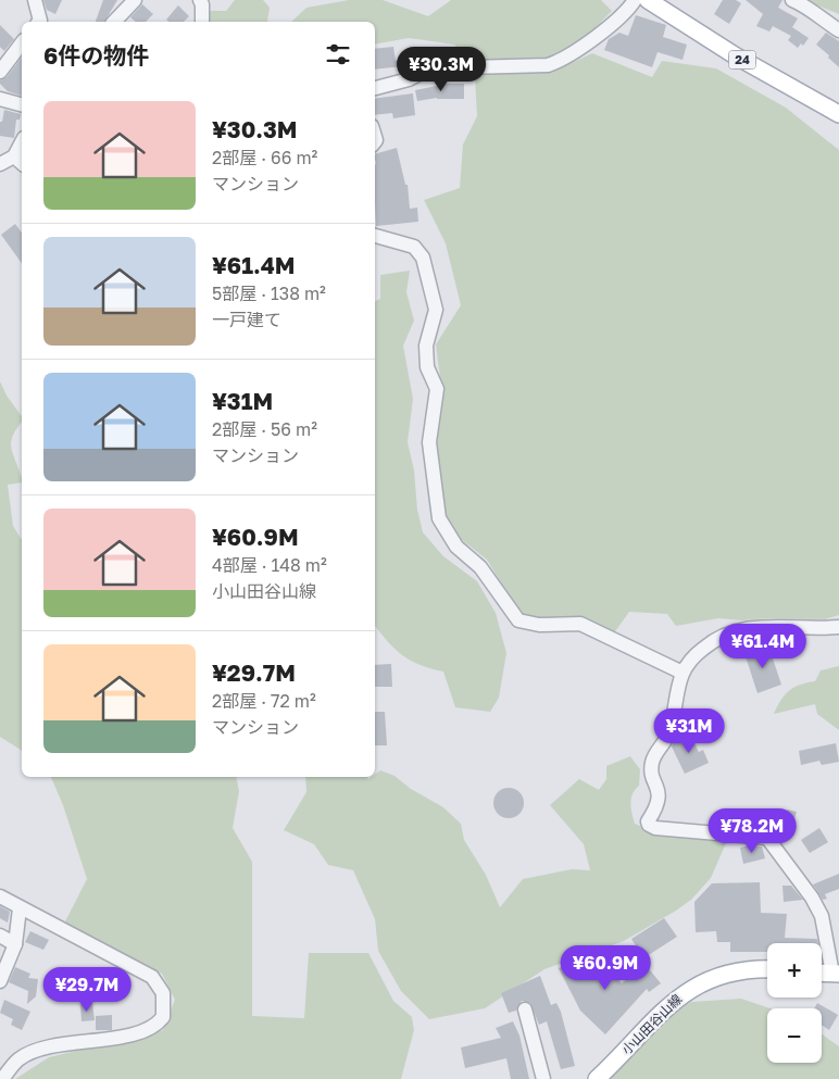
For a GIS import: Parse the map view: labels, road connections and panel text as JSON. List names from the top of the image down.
{
  "streets": {
    "main road": ["24", "小山田谷山線"]
  },
  "page": {
    "heading": "6件の物件",
    "price": [
      "¥30.3M",
      "¥61.4M",
      "¥31M",
      "¥78.2M",
      "¥60.9M",
      "¥29.7M"
    ],
    "list": [
      {
        "name": "¥30.3M",
        "note": "2部屋 · 66 m² · マンション"
      },
      {
        "name": "¥61.4M",
        "note": "5部屋 · 138 m² · 一戸建て"
      },
      {
        "name": "¥31M",
        "note": "2部屋 · 56 m² · マンション"
      },
      {
        "name": "¥60.9M",
        "note": "4部屋 · 148 m² · 小山田谷山線"
      },
      {
        "name": "¥29.7M",
        "note": "2部屋 · 72 m² · マンション"
      }
    ],
    "map_buttons": ["+", "−"]
  }
}
